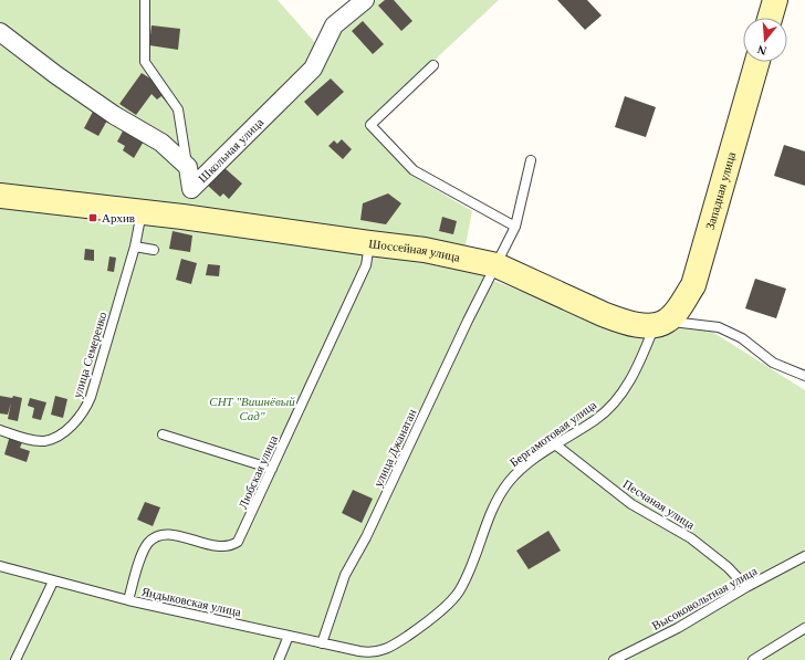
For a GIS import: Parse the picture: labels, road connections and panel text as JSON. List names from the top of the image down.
{
  "streets": {
    "street": ["Школьная улица", "Западная улица", "Шоссейная улица"],
    "lane": [
      "улица Семеренко",
      "Бергамотовая улица",
      "улица Джанатан",
      "Любская улица",
      "Песчаная улица",
      "Высоковольтная улица",
      "Яндыковская улица"
    ]
  },
  "crossings": [
    ["Западная улица", "Шоссейная улица"],
    ["Западная улица", "Бергамотовая улица"],
    ["Шоссейная улица", "улица Семеренко"],
    ["Шоссейная улица", "Бергамотовая улица"],
    ["Шоссейная улица", "улица Джанатан"],
    ["Шоссейная улица", "Любская улица"],
    ["Бергамотовая улица", "Песчаная улица"],
    ["Бергамотовая улица", "Яндыковская улица"],
    ["улица Джанатан", "Яндыковская улица"],
    ["Любская улица", "Яндыковская улица"],
    ["Песчаная улица", "Высоковольтная улица"]
  ],
  "parks": ["СНТ \"Вишнёвый Сад\""],
  "places": {
    "transit": ["Архив"]
  },
  "north": "bottom"
}
